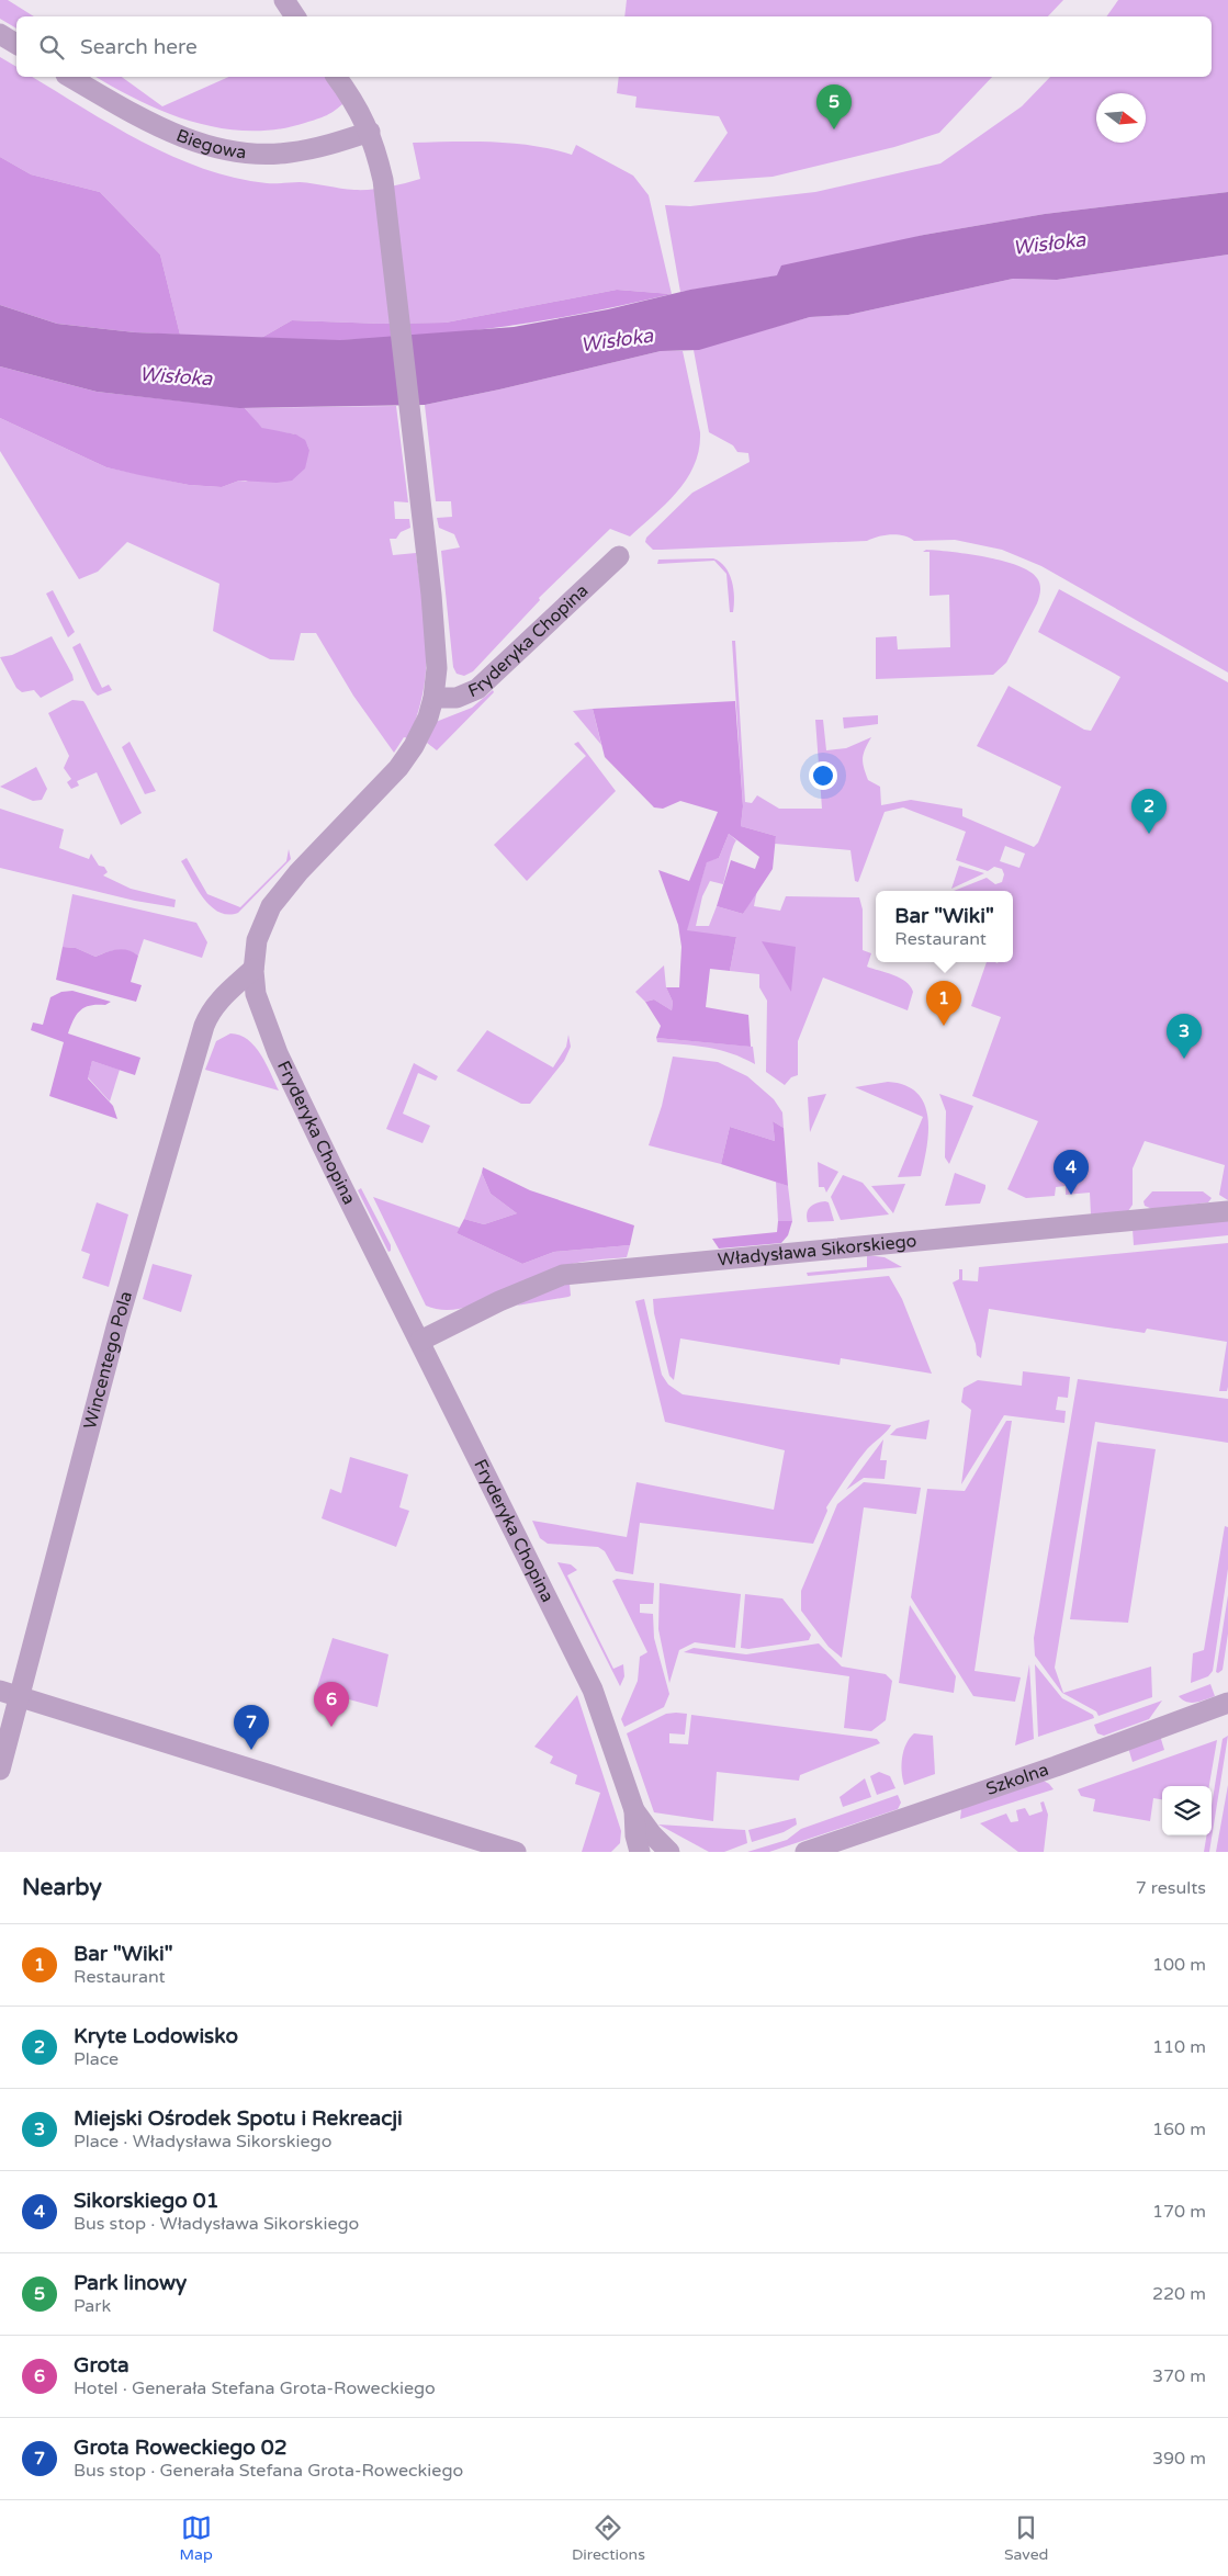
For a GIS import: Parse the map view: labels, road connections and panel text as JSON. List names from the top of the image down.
{
  "streets": {
    "street": [
      "Biegowa",
      "Fryderyka Chopina",
      "Władysława Sikorskiego",
      "Wincentego Pola",
      "Szkolna"
    ]
  },
  "crossings": [
    ["Fryderyka Chopina", "Władysława Sikorskiego"],
    ["Fryderyka Chopina", "Wincentego Pola"]
  ],
  "water": ["Wisłoka"],
  "north": "right",
  "page": {
    "search": "Search here",
    "pins": [
      "5",
      "2",
      "1",
      "3",
      "4",
      "6",
      "7"
    ],
    "popup": ["Bar \"Wiki\"", "Restaurant"],
    "heading": ["Nearby", "7 results"],
    "list": [
      {
        "mark": "1",
        "name": "Bar \"Wiki\"",
        "note": "Restaurant",
        "value": "100 m"
      },
      {
        "mark": "2",
        "name": "Kryte Lodowisko",
        "note": "Place",
        "value": "110 m"
      },
      {
        "mark": "3",
        "name": "Miejski Ośrodek Spotu i Rekreacji",
        "note": "Place · Władysława Sikorskiego",
        "value": "160 m"
      },
      {
        "mark": "4",
        "name": "Sikorskiego 01",
        "note": "Bus stop · Władysława Sikorskiego",
        "value": "170 m"
      },
      {
        "mark": "5",
        "name": "Park linowy",
        "note": "Park",
        "value": "220 m"
      },
      {
        "mark": "6",
        "name": "Grota",
        "note": "Hotel · Generała Stefana Grota-Roweckiego",
        "value": "370 m"
      },
      {
        "mark": "7",
        "name": "Grota Roweckiego 02",
        "note": "Bus stop · Generała Stefana Grota-Roweckiego",
        "value": "390 m"
      }
    ],
    "nav": ["Map", "Directions", "Saved"]
  }
}
